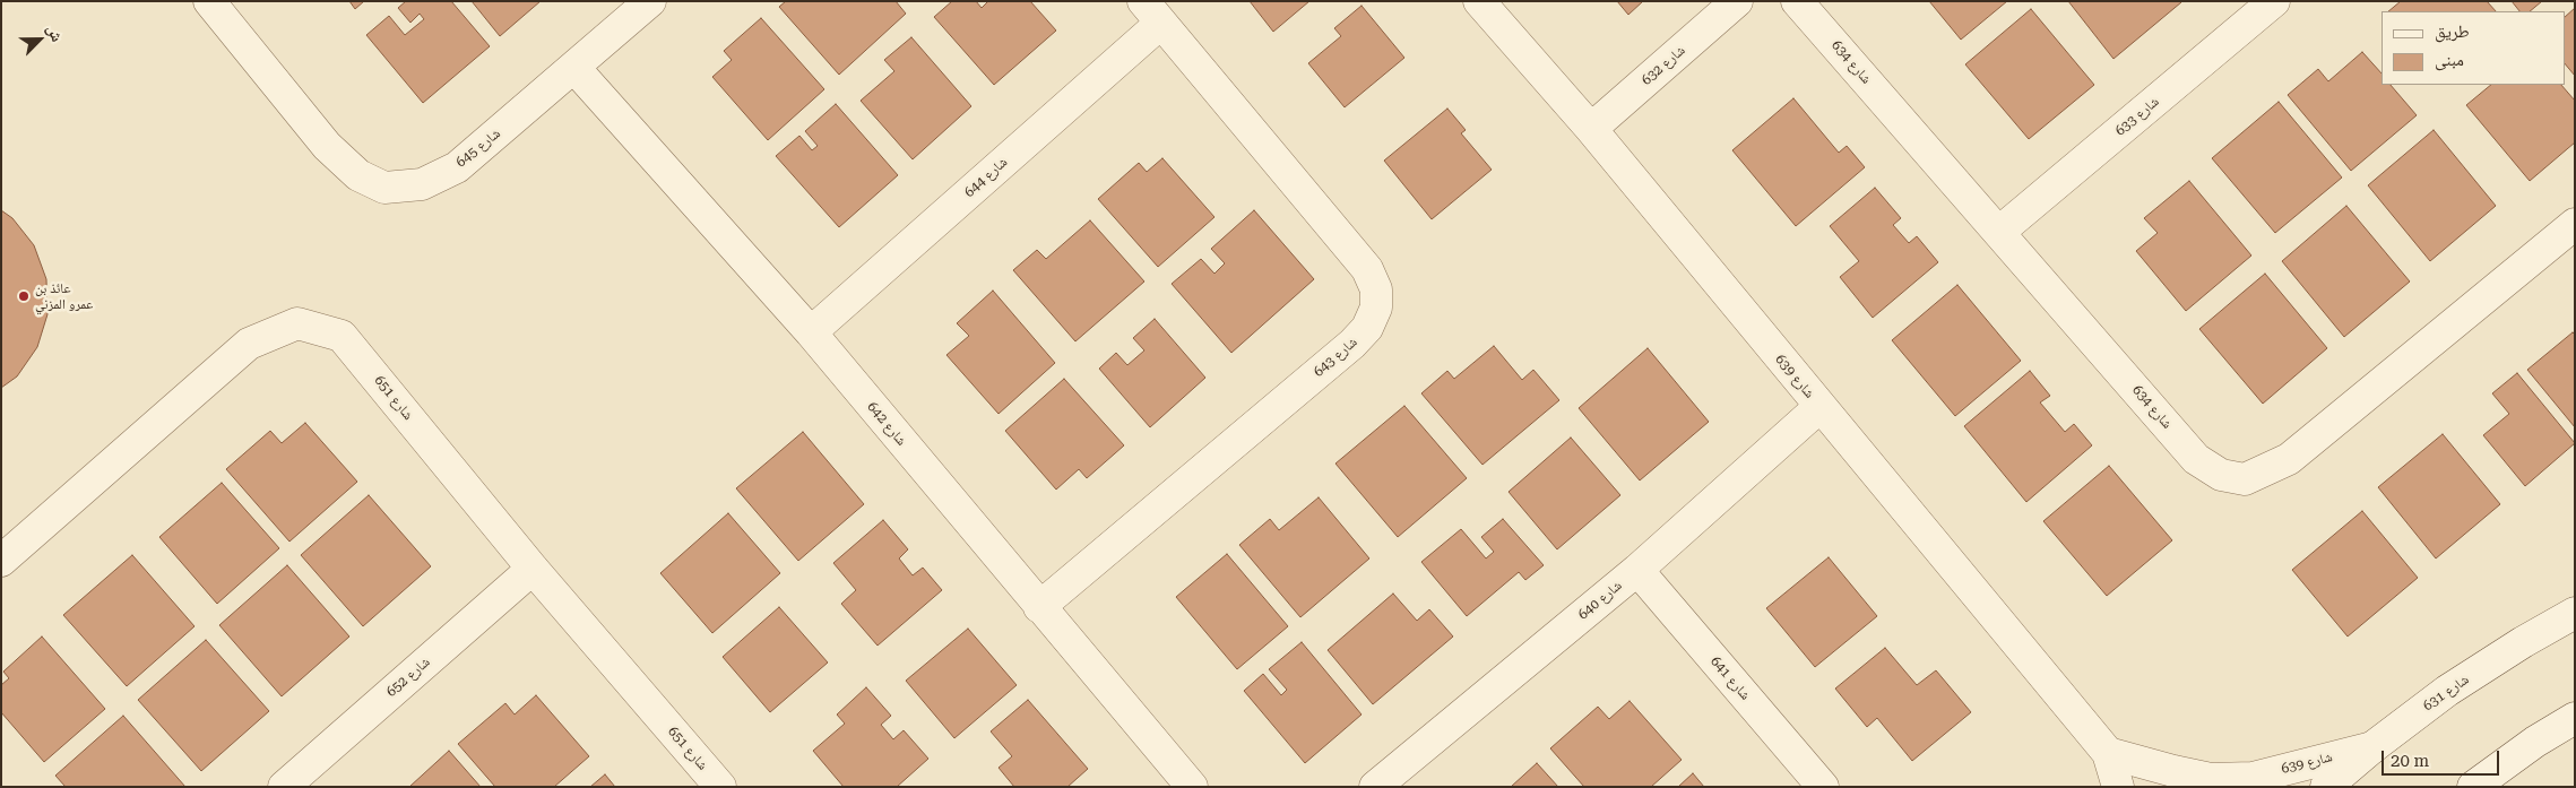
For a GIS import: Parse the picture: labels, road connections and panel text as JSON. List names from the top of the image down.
{
  "streets": {
    "street": [
      "شارع 634",
      "شارع 632",
      "شارع 633",
      "شارع 645",
      "شارع 644",
      "شارع 643",
      "شارع 639",
      "شارع 651",
      "شارع 642",
      "شارع 640",
      "شارع 652",
      "شارع 641",
      "شارع 631"
    ]
  },
  "crossings": [
    ["شارع 634", "شارع 633"],
    ["شارع 632", "شارع 639"],
    ["شارع 645", "شارع 642"],
    ["شارع 644", "شارع 643"],
    ["شارع 644", "شارع 642"],
    ["شارع 643", "شارع 642"],
    ["شارع 639", "شارع 640"],
    ["شارع 639", "شارع 631"],
    ["شارع 651", "شارع 652"],
    ["شارع 640", "شارع 641"]
  ],
  "places": ["عائذ بن عمرو المزني"],
  "legend": ["طريق", "مبنى"],
  "scale_bar": "20 m",
  "north": "top right"
}
